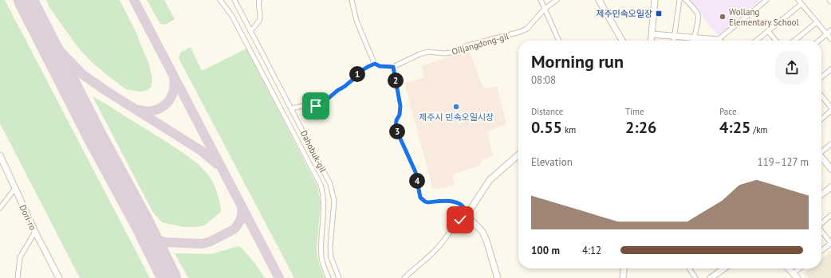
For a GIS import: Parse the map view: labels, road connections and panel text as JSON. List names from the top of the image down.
{
  "streets": {
    "street": ["Oiljangdong-gil", "Dahobuk-gil", "Dori-ro"]
  },
  "places": {
    "transit": ["제주민속오일장"],
    "other": ["Wollang Elementary School", "제주시 민속오일시장"]
  },
  "page": {
    "heading": ["Morning run", "08:08"],
    "pins": [
      "1",
      "2",
      "3",
      "4"
    ],
    "stats": [
      ["Distance", "0.55 km"],
      ["Time", "2:26"],
      ["Pace", "4:25 /km"]
    ],
    "chart": ["Elevation", "119–127 m"],
    "list": [
      {
        "name": "100 m",
        "note": "4:12"
      }
    ]
  }
}
